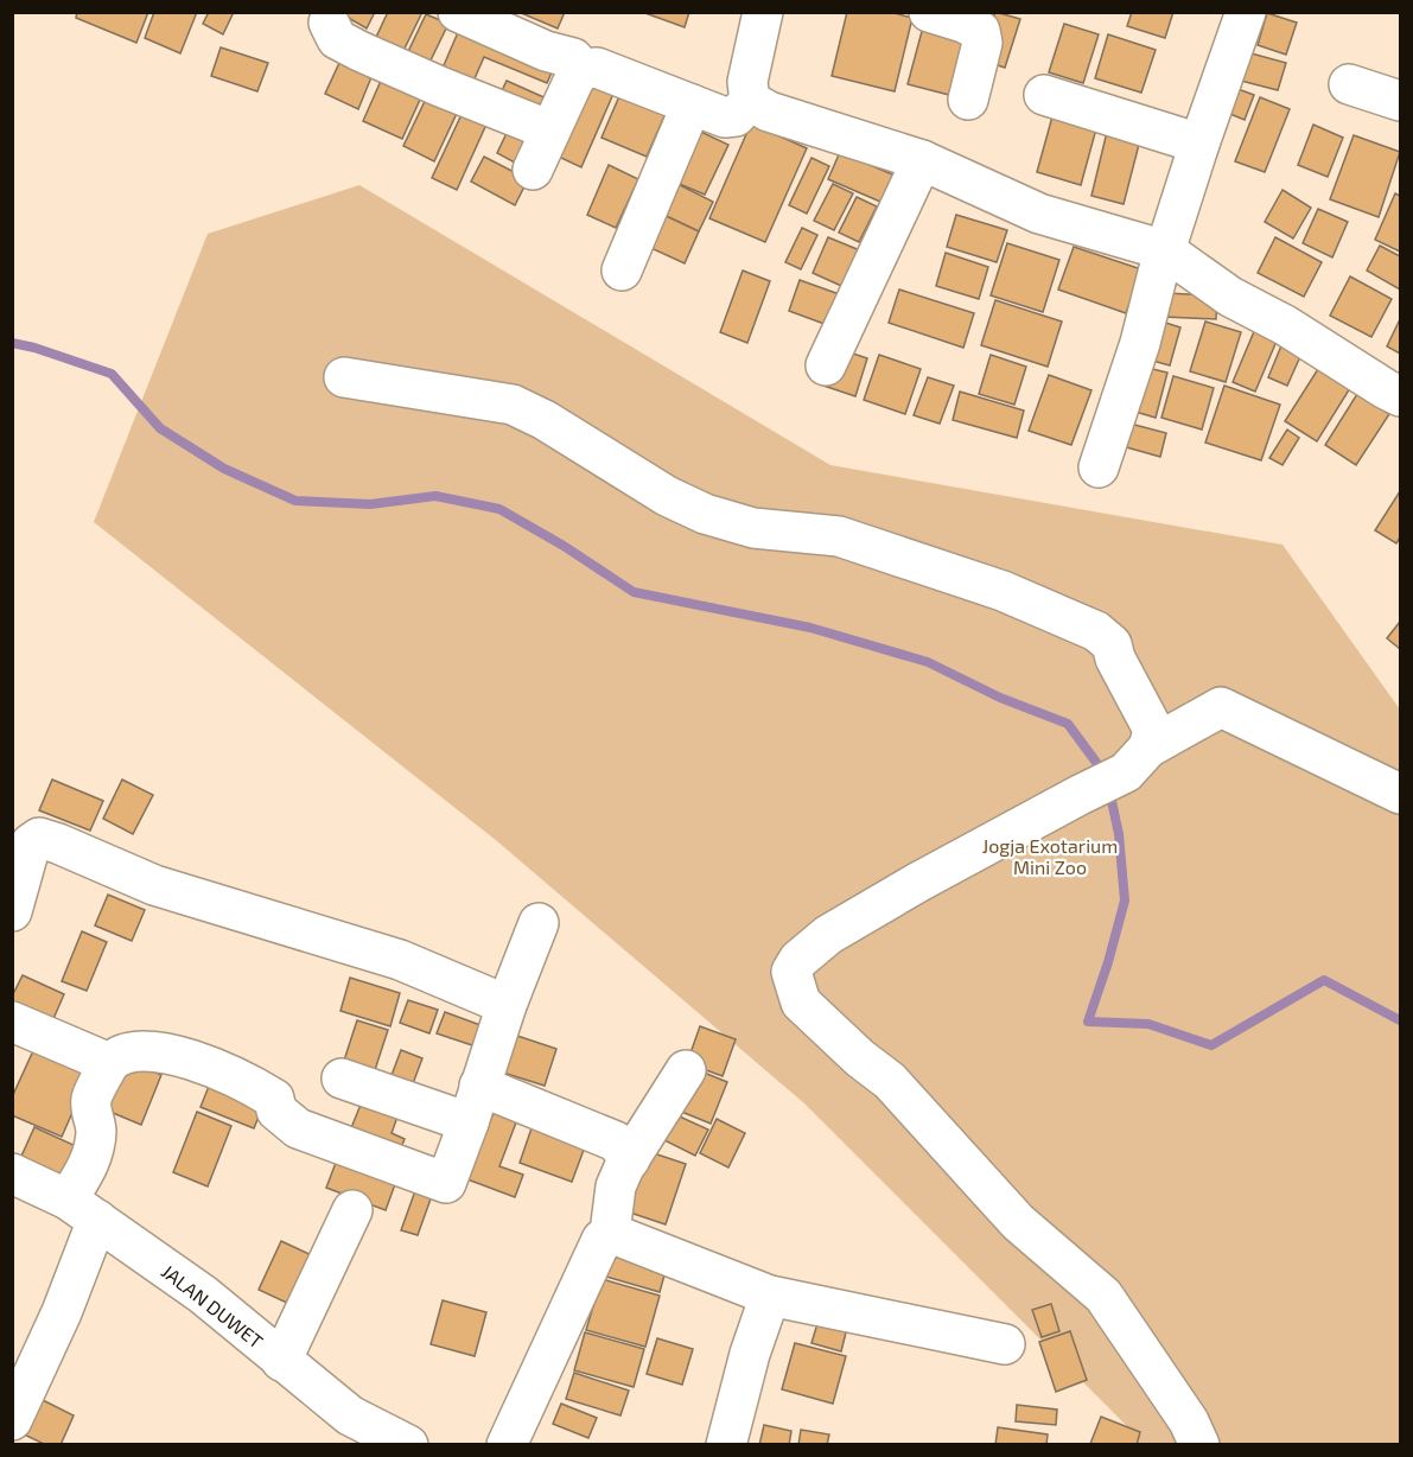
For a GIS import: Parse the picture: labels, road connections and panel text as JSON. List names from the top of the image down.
{
  "streets": {
    "street": ["JALAN DUWET"]
  },
  "parks": ["Jogja Exotarium Mini Zoo"]
}
